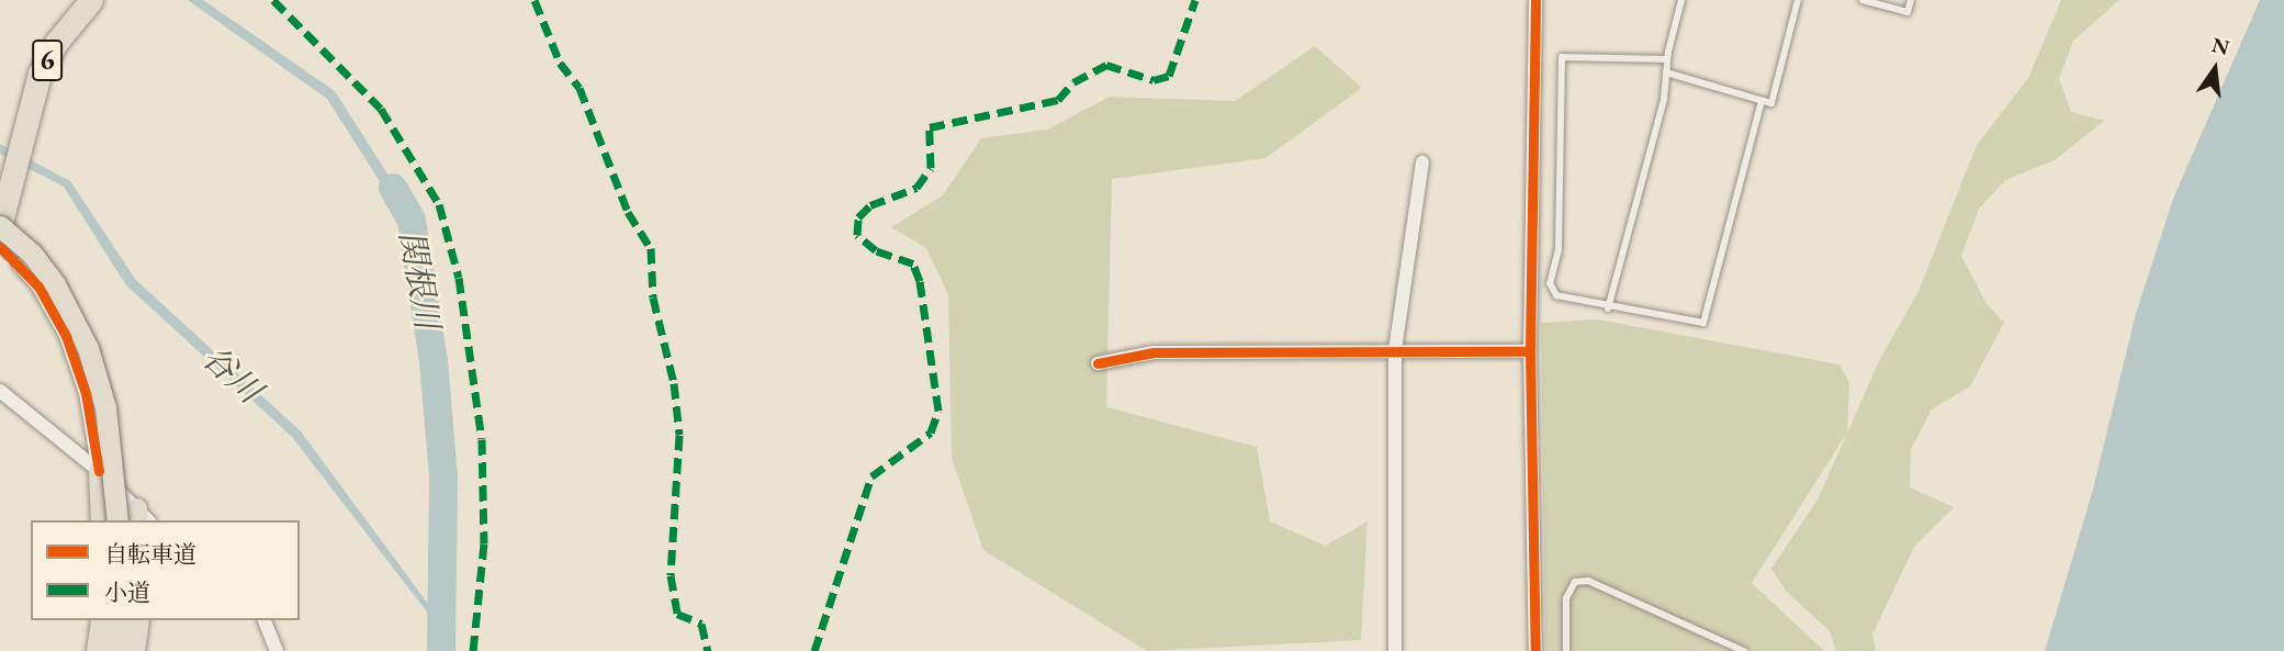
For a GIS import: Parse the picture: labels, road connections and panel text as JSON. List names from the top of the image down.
{
  "streets": {
    "highway": ["6"]
  },
  "water": ["関根川", "谷川"],
  "legend": ["自転車道", "小道"],
  "north": "top"
}
